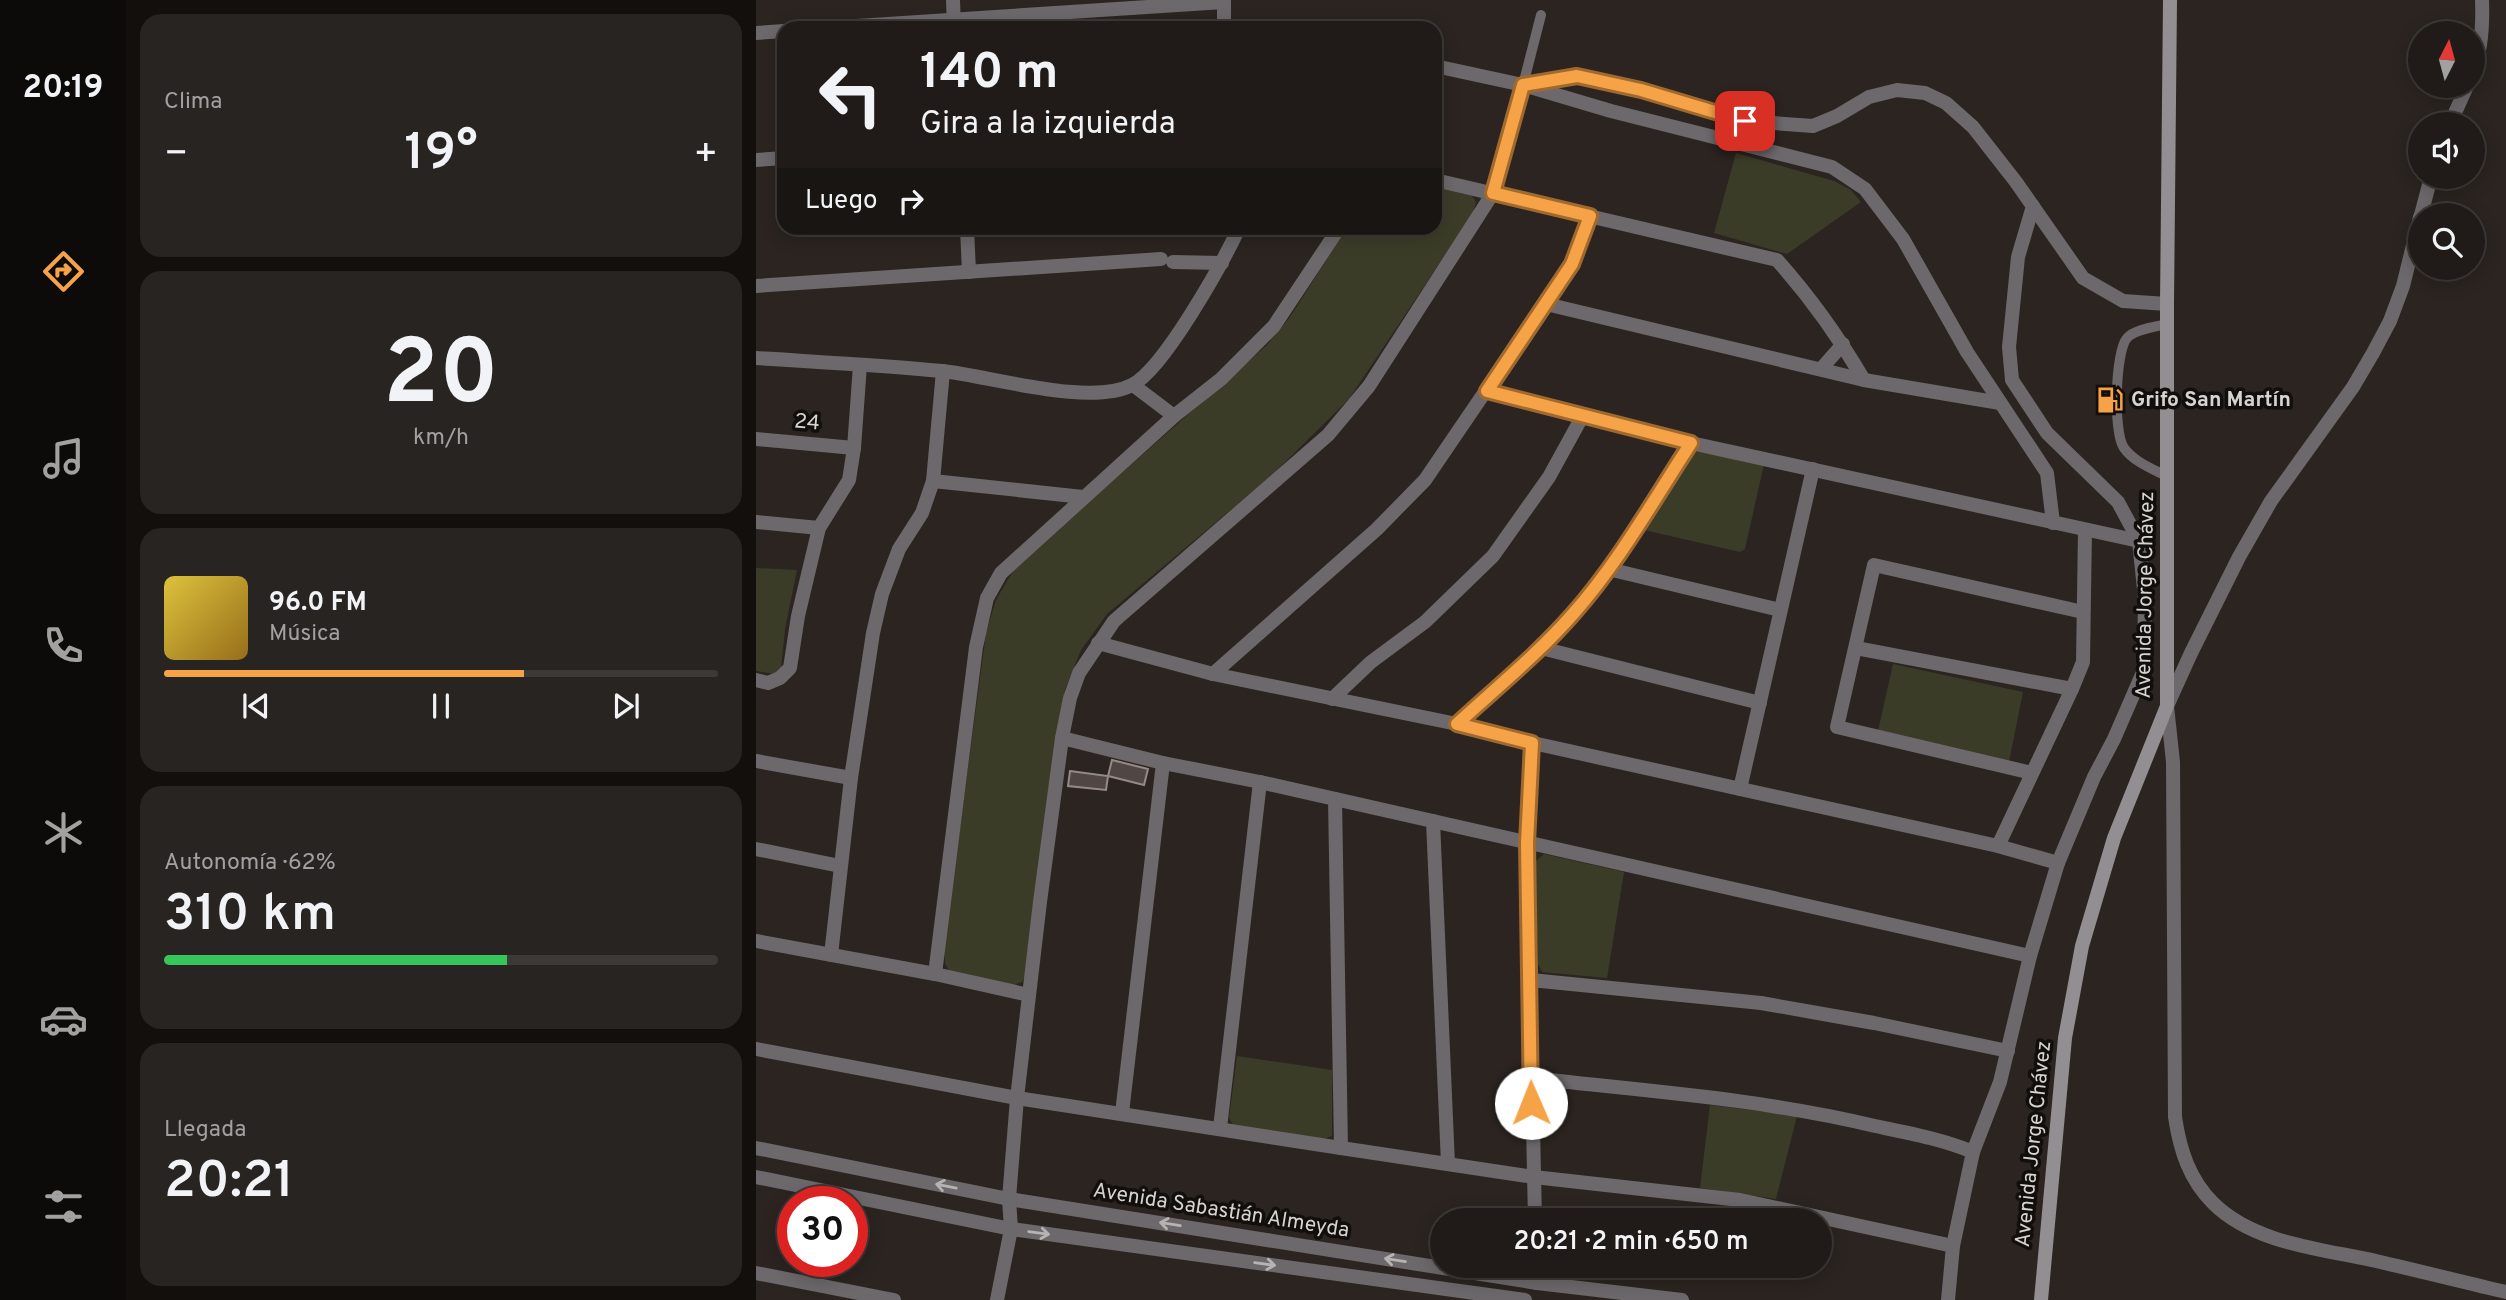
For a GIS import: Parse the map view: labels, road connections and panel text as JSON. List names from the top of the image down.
{
  "streets": {
    "main road": ["Avenida Jorge Chávez"],
    "street": ["24", "Avenida Sabastián Almeyda"]
  },
  "places": {
    "fuel station": ["Grifo San Martín"]
  },
  "north": "top",
  "page": {
    "tabs": "20:19",
    "tile": [
      "Clima",
      ["20", "km/h"],
      ["Autonomía · 62%", "310 km"],
      ["Llegada", "20:21"]
    ],
    "turn": ["140 m", "Gira a la izquierda"],
    "heat": ["−", "19°", "+"],
    "then": "Luego",
    "song": ["96.0 FM", "Música"],
    "limit": "30",
    "trip": "20:21 · 2 min · 650 m"
  }
}
